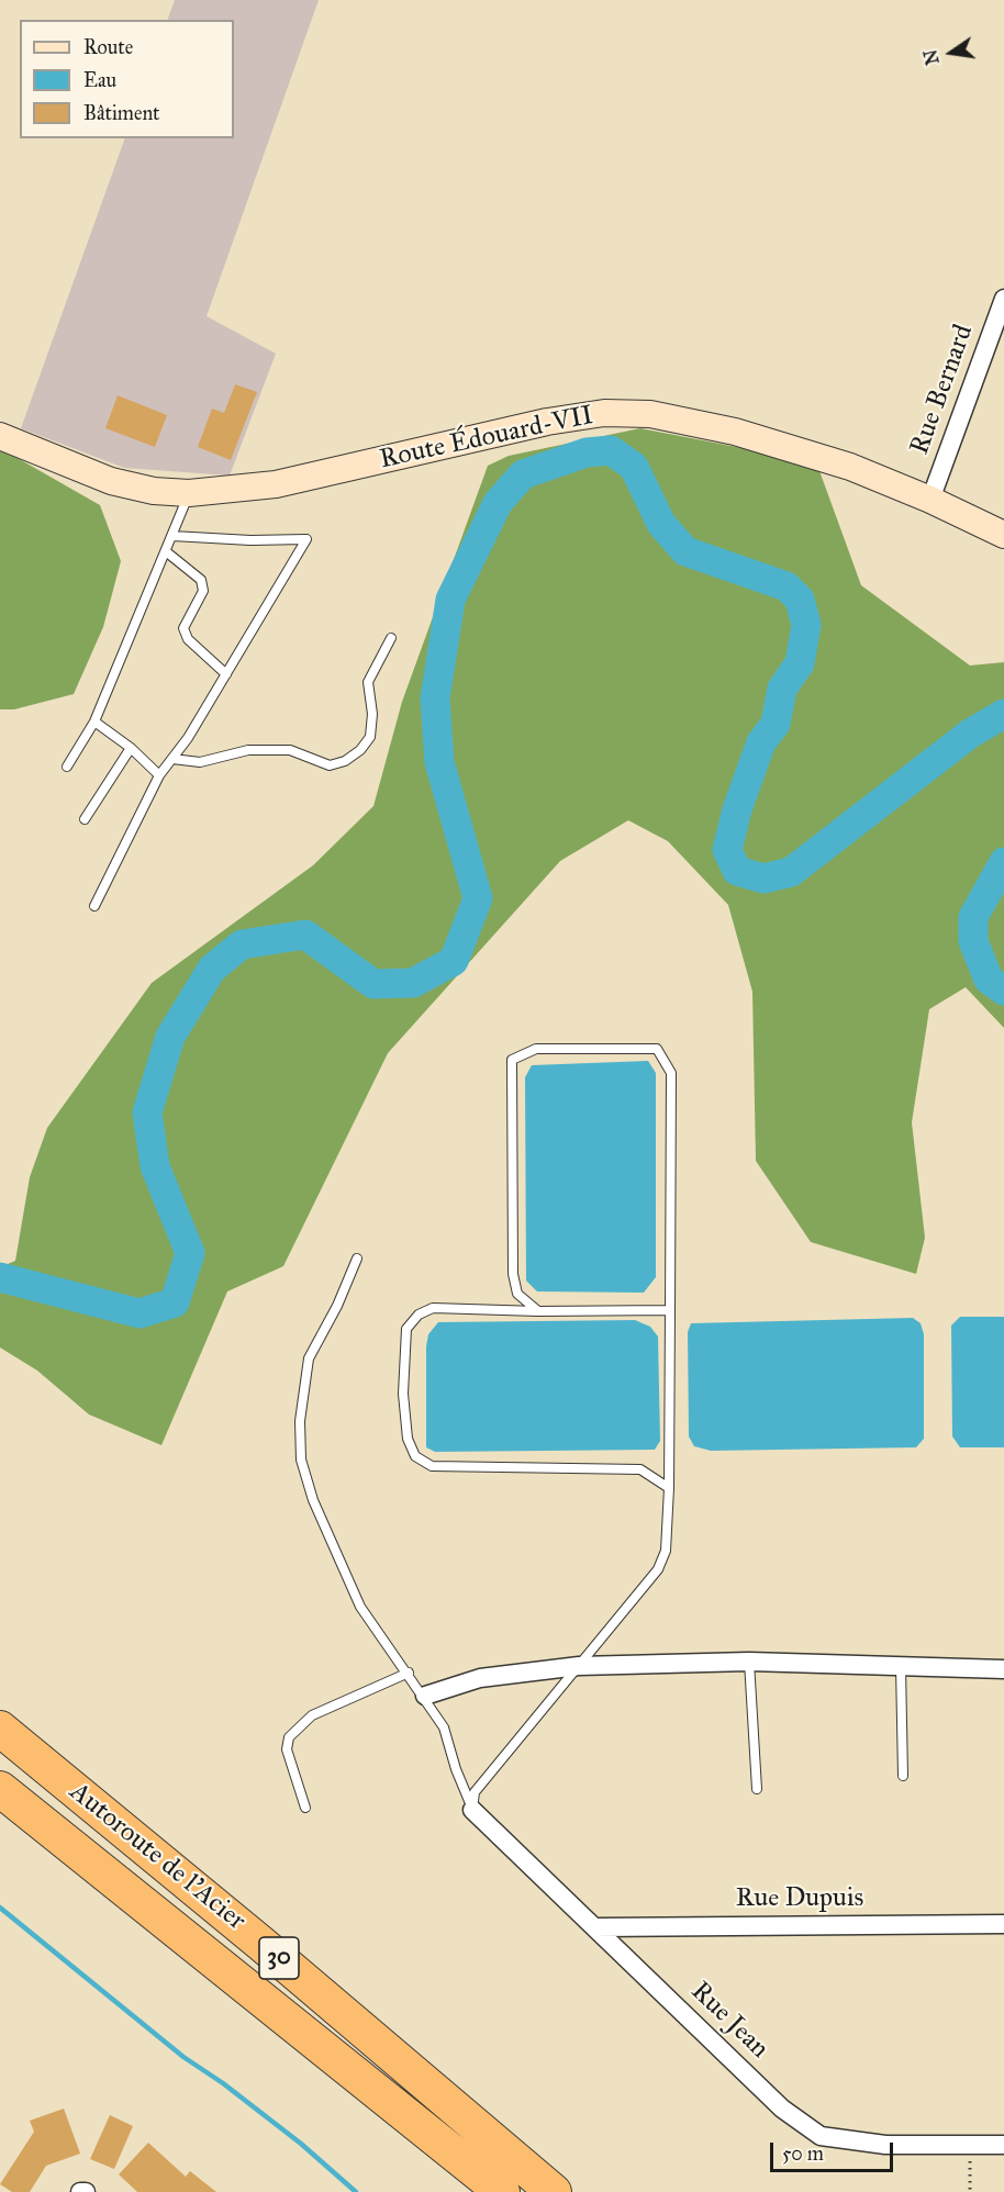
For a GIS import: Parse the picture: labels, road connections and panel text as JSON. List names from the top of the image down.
{
  "streets": {
    "highway": ["Autoroute de l'Acier", "30"],
    "main road": ["Route Édouard-VII"],
    "street": ["Rue Bernard", "Rue Dupuis", "Rue Jean"]
  },
  "crossings": [
    ["Rue Bernard", "Route Édouard-VII"],
    ["Rue Dupuis", "Rue Jean"]
  ],
  "legend": ["Route", "Eau", "Bâtiment"],
  "scale_bar": "50 m",
  "north": "left"
}
